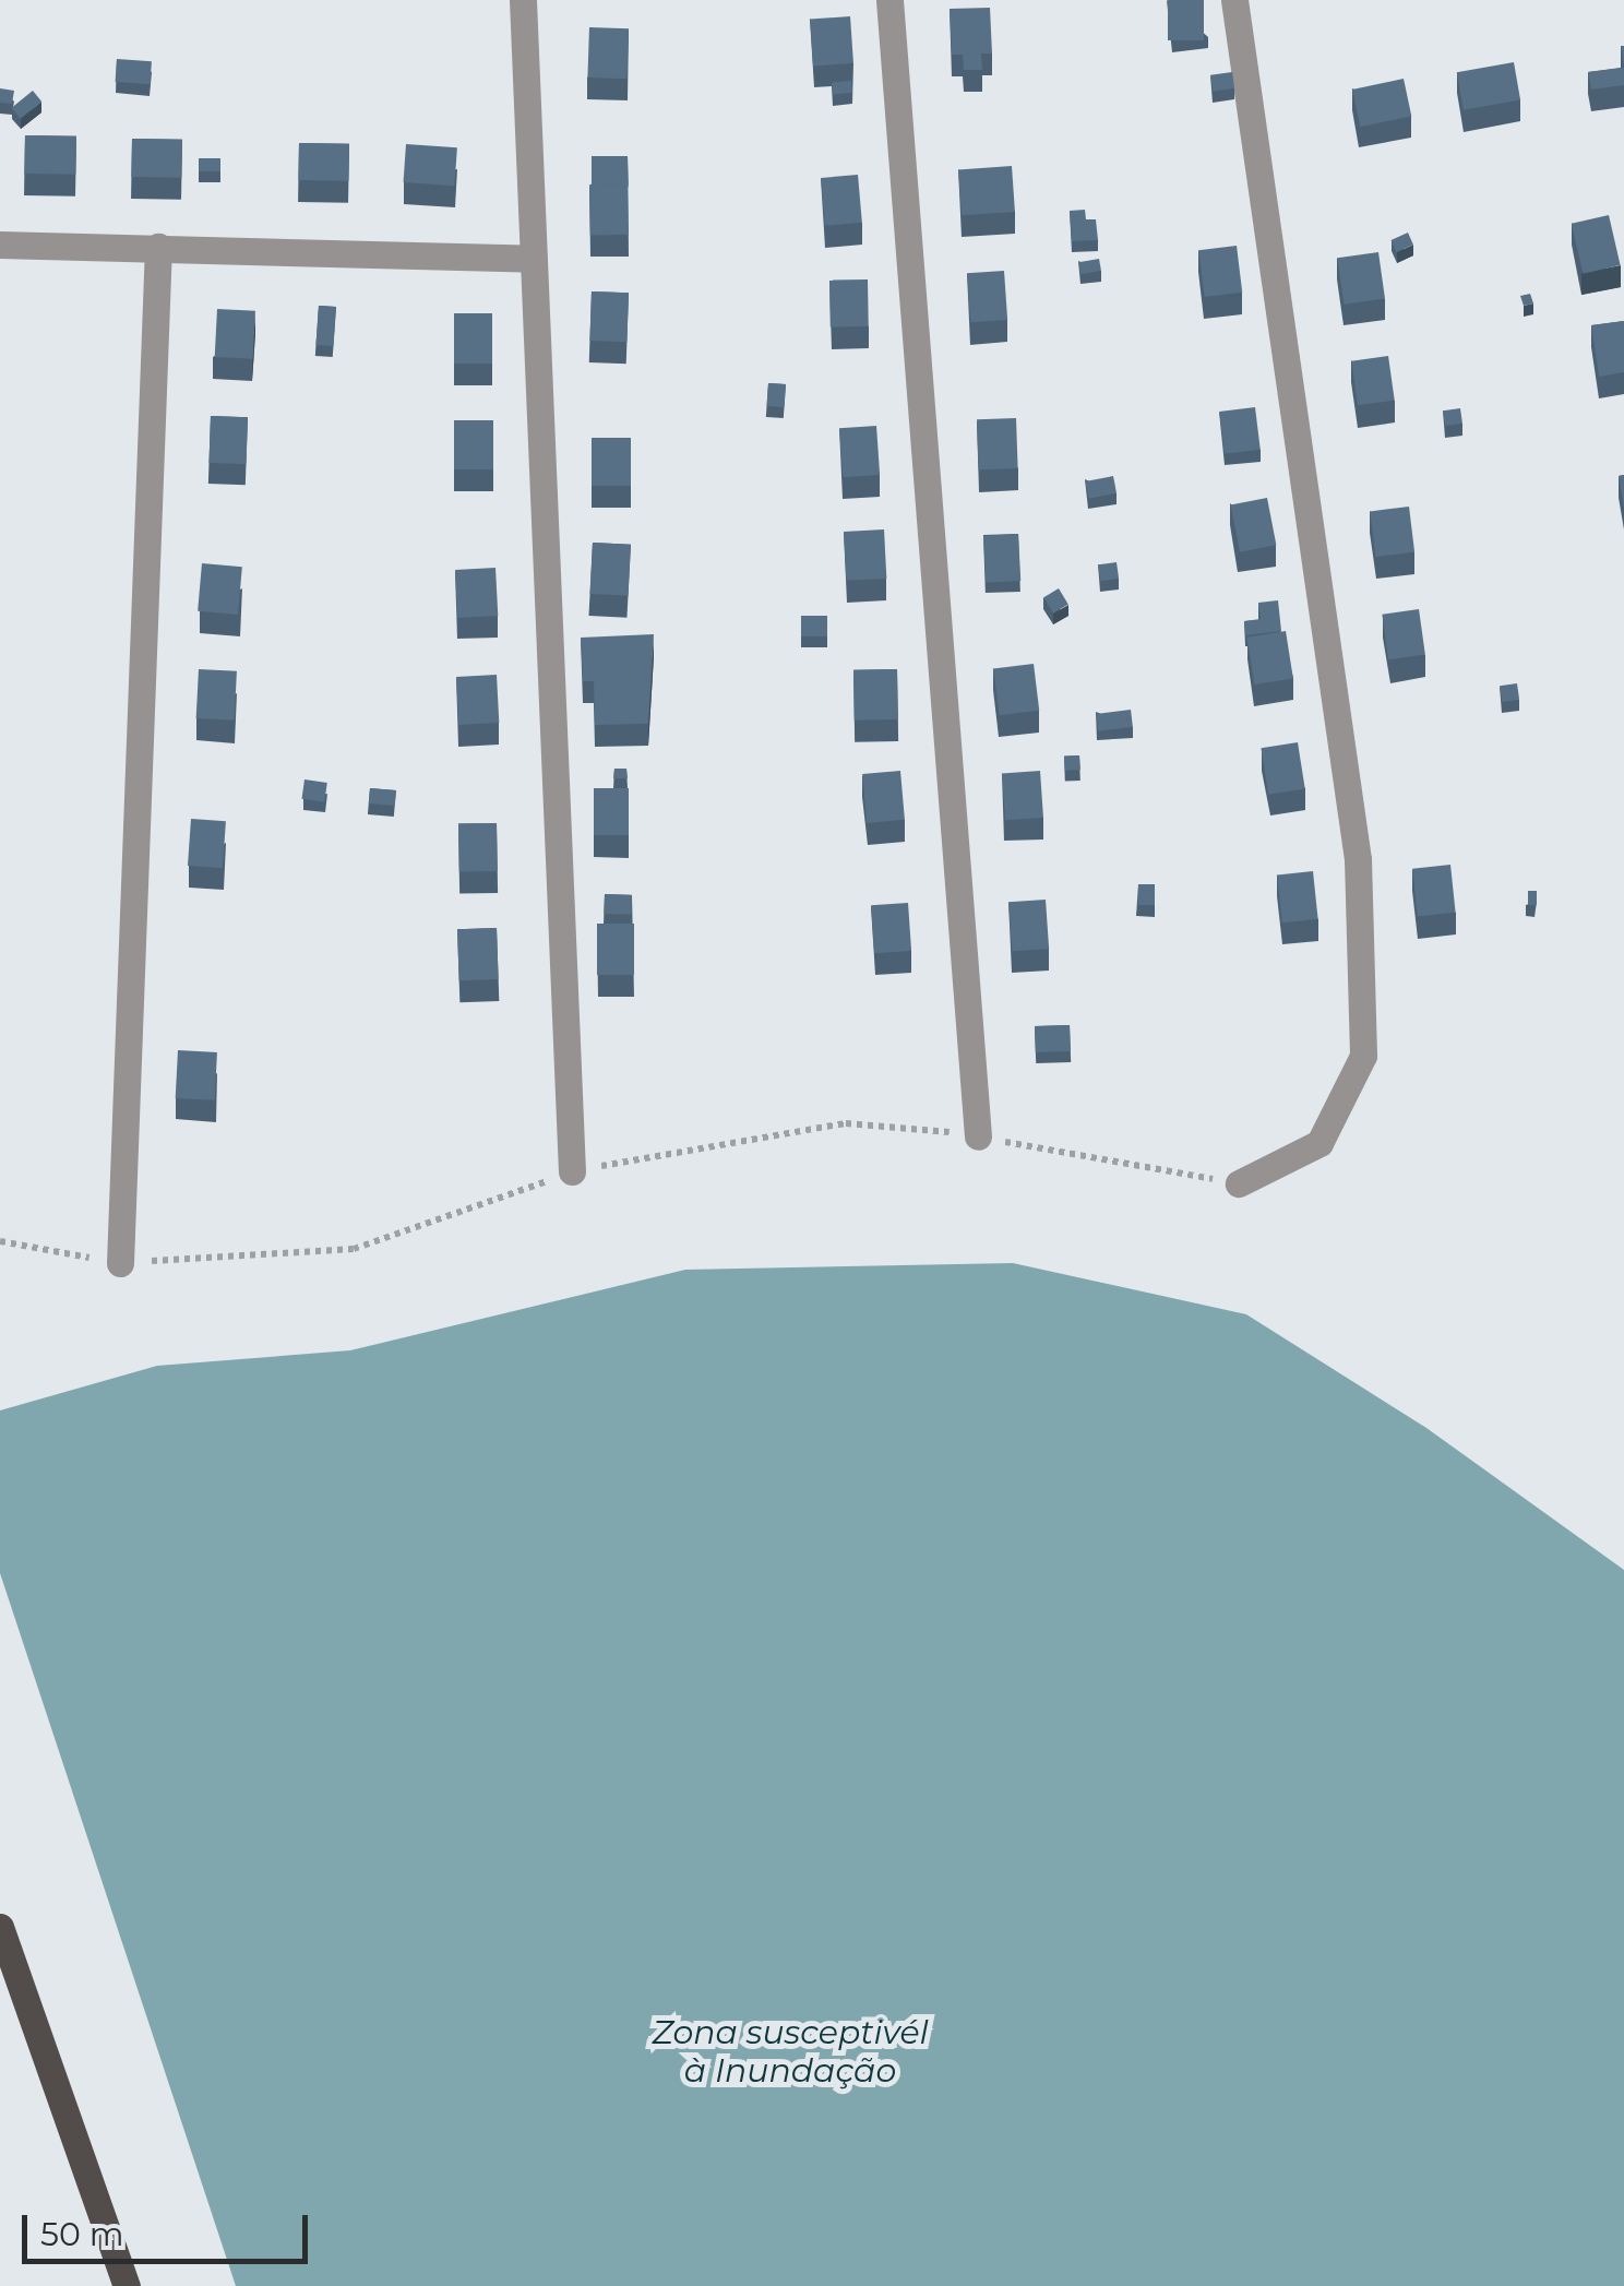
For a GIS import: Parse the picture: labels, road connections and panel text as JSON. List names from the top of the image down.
{
  "water": ["Zona susceptivél à Inundação"],
  "scale_bar": "50 m"
}
